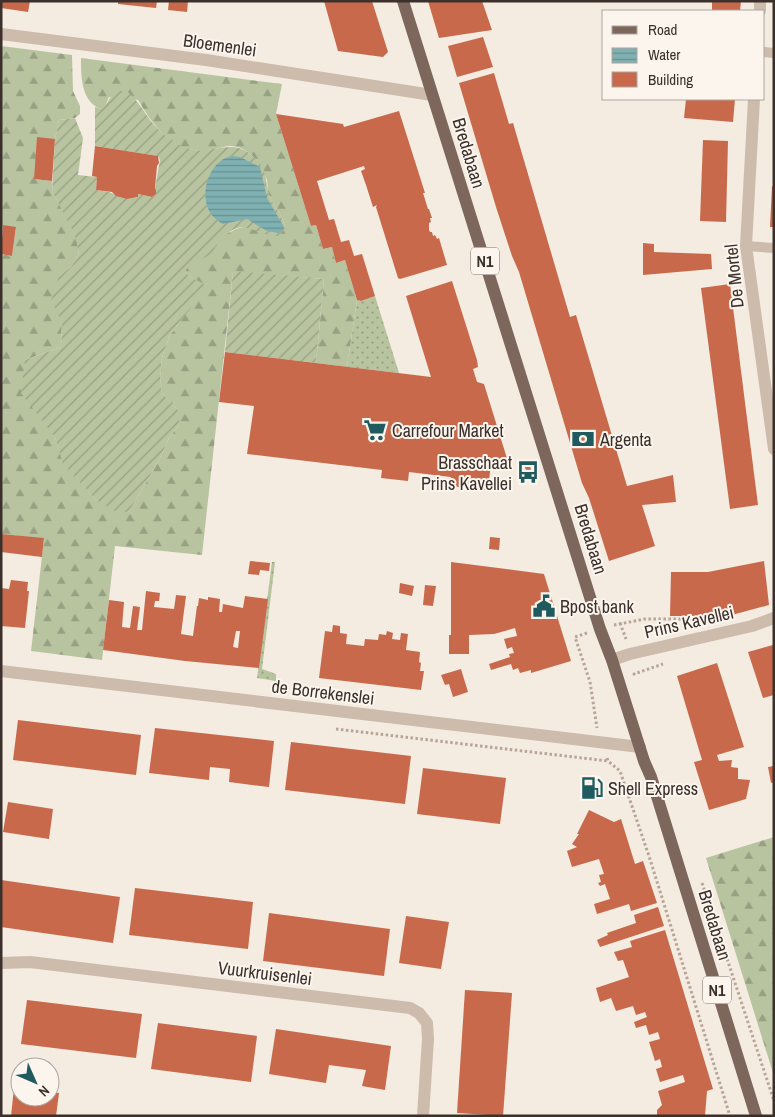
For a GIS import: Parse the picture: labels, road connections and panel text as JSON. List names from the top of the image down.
{
  "streets": {
    "main road": ["Bredabaan", "N1"],
    "street": [
      "Bloemenlei",
      "De Mortel",
      "Prins Kavellei",
      "de Borrekenslei",
      "Vuurkruisenlei"
    ]
  },
  "crossings": [
    ["Bloemenlei", "Bredabaan"],
    ["Bredabaan", "Prins Kavellei"],
    ["Bredabaan", "de Borrekenslei"]
  ],
  "places": {
    "supermarket": ["Carrefour Market"],
    "bank": ["Argenta"],
    "bus stop": ["Brasschaat Prins Kavellei"],
    "public building": ["Bpost bank"],
    "fuel station": ["Shell Express"]
  },
  "legend": ["Road", "Water", "Building"],
  "north": "bottom right"
}
